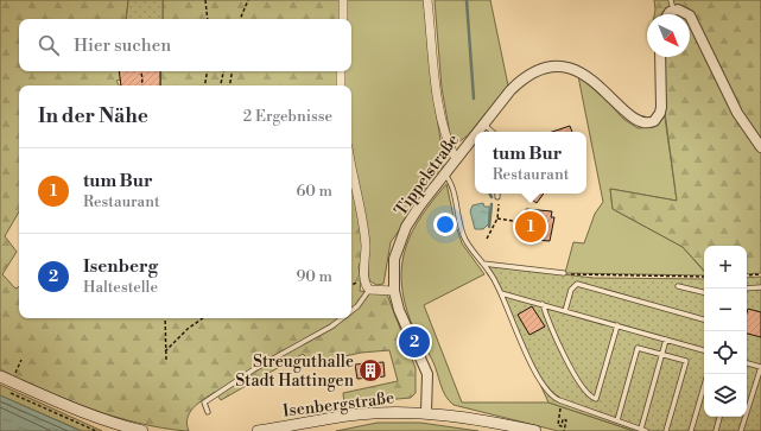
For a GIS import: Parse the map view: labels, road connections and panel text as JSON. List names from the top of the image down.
{
  "streets": {
    "main road": ["Isenbergstraße"],
    "street": ["Tippelstraße"]
  },
  "crossings": [
    ["Tippelstraße", "Isenbergstraße"]
  ],
  "places": {
    "building": ["Streuguthalle Stadt Hattingen"]
  },
  "north": "bottom right",
  "page": {
    "search": "Hier suchen",
    "heading": ["In der Nähe", "2 Ergebnisse"],
    "popup": ["tum Bur", "Restaurant"],
    "list": [
      {
        "mark": "1",
        "name": "tum Bur",
        "note": "Restaurant",
        "value": "60 m"
      },
      {
        "mark": "2",
        "name": "Isenberg",
        "note": "Haltestelle",
        "value": "90 m"
      }
    ],
    "pins": ["1", "2"],
    "map_buttons": ["+", "−"]
  }
}
